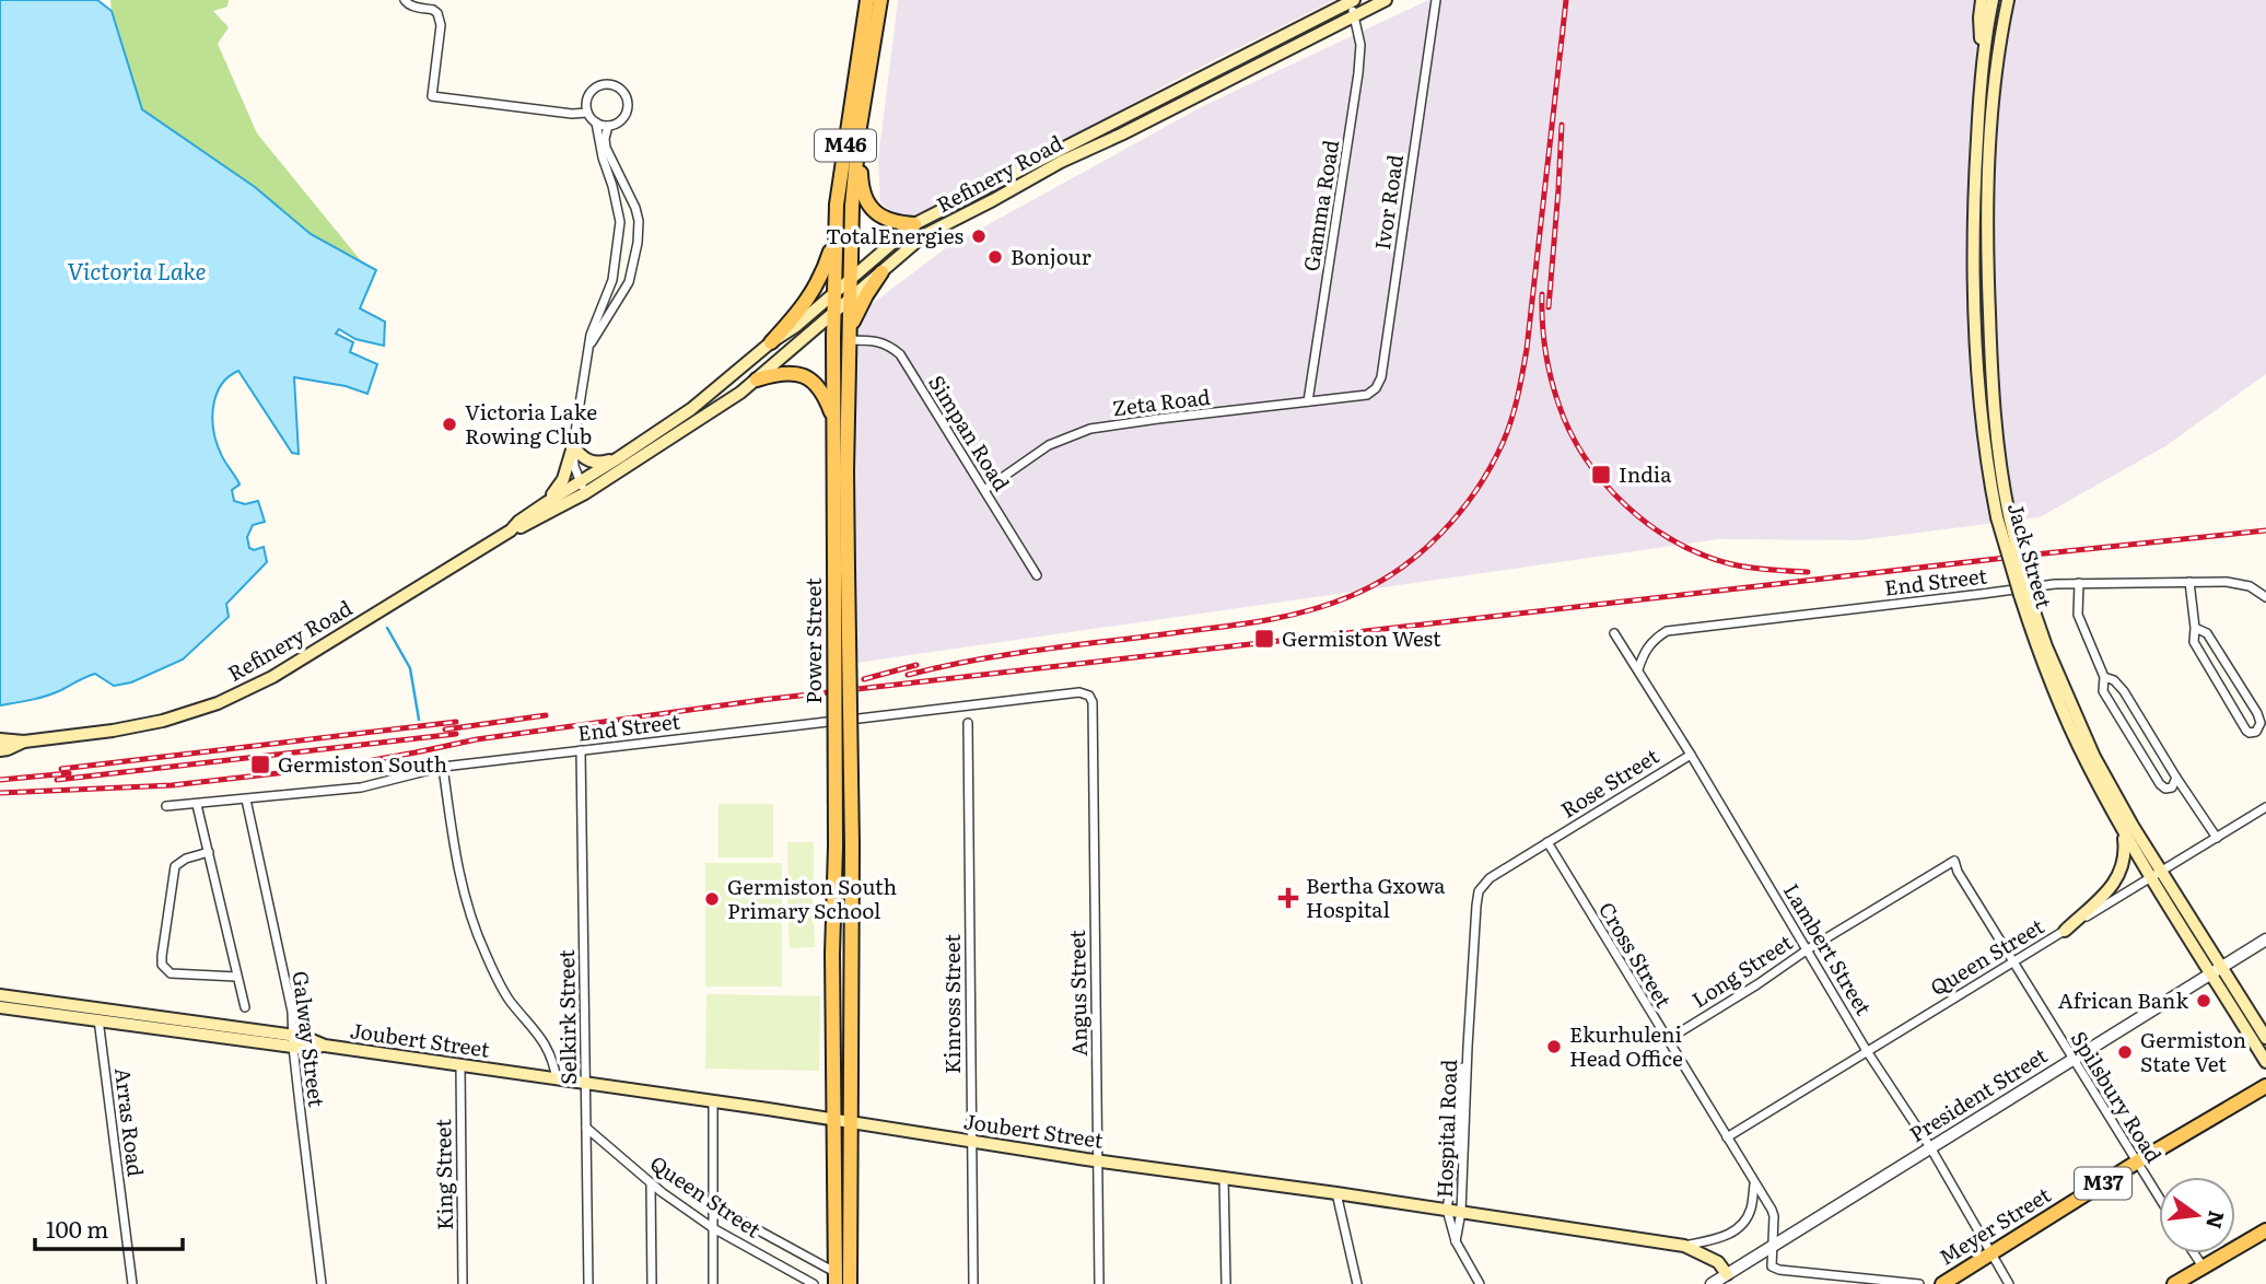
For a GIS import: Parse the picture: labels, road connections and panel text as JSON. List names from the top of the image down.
{
  "streets": {
    "main road": [
      "M46",
      "Refinery Road",
      "Jack Street",
      "Power Street",
      "Joubert Street",
      "M37",
      "Meyer Street"
    ],
    "street": [
      "Ivor Road",
      "Gamma Road",
      "Zeta Road",
      "Simpan Road",
      "End Street",
      "Rose Street",
      "Lambert Street",
      "Cross Street",
      "Queen Street",
      "Long Street",
      "Angus Street",
      "Kinross Street",
      "Selkirk Street",
      "Galway Street",
      "President Street",
      "Spilsbury Road",
      "Arras Road",
      "Hospital Road",
      "King Street"
    ]
  },
  "crossings": [
    ["Refinery Road", "Gamma Road"],
    ["Refinery Road", "Power Street"],
    ["Ivor Road", "Zeta Road"],
    ["Gamma Road", "Zeta Road"],
    ["Zeta Road", "Simpan Road"],
    ["Simpan Road", "Power Street"],
    ["Jack Street", "Queen Street"],
    ["Jack Street", "President Street"],
    ["End Street", "Lambert Street"],
    ["End Street", "Angus Street"],
    ["End Street", "Selkirk Street"],
    ["End Street", "Galway Street"],
    ["Power Street", "Queen Street"],
    ["Power Street", "Joubert Street"],
    ["Rose Street", "Lambert Street"],
    ["Rose Street", "Cross Street"],
    ["Rose Street", "Hospital Road"],
    ["Lambert Street", "Queen Street"],
    ["Lambert Street", "Long Street"],
    ["Lambert Street", "President Street"],
    ["Lambert Street", "Meyer Street"],
    ["Cross Street", "Queen Street"],
    ["Cross Street", "Long Street"],
    ["Cross Street", "President Street"],
    ["Cross Street", "Hospital Road"],
    ["Queen Street", "Selkirk Street"],
    ["Queen Street", "Spilsbury Road"],
    ["Long Street", "Spilsbury Road"],
    ["Angus Street", "Joubert Street"],
    ["Kinross Street", "Joubert Street"],
    ["Selkirk Street", "Joubert Street"],
    ["Galway Street", "Joubert Street"],
    ["Joubert Street", "President Street"],
    ["Joubert Street", "Arras Road"],
    ["Joubert Street", "Hospital Road"],
    ["Joubert Street", "King Street"],
    ["President Street", "Spilsbury Road"],
    ["Spilsbury Road", "Meyer Street"]
  ],
  "water": ["Victoria Lake"],
  "places": {
    "other": [
      "TotalEnergies",
      "Bonjour",
      "Victoria Lake Rowing Club",
      "Germiston South Primary School",
      "African Bank",
      "Ekurhuleni Head Office",
      "Germiston State Vet"
    ],
    "transit": ["India", "Germiston West", "Germiston South"],
    "health": ["Bertha Gxowa Hospital"]
  },
  "scale_bar": "100 m",
  "north": "right"
}
